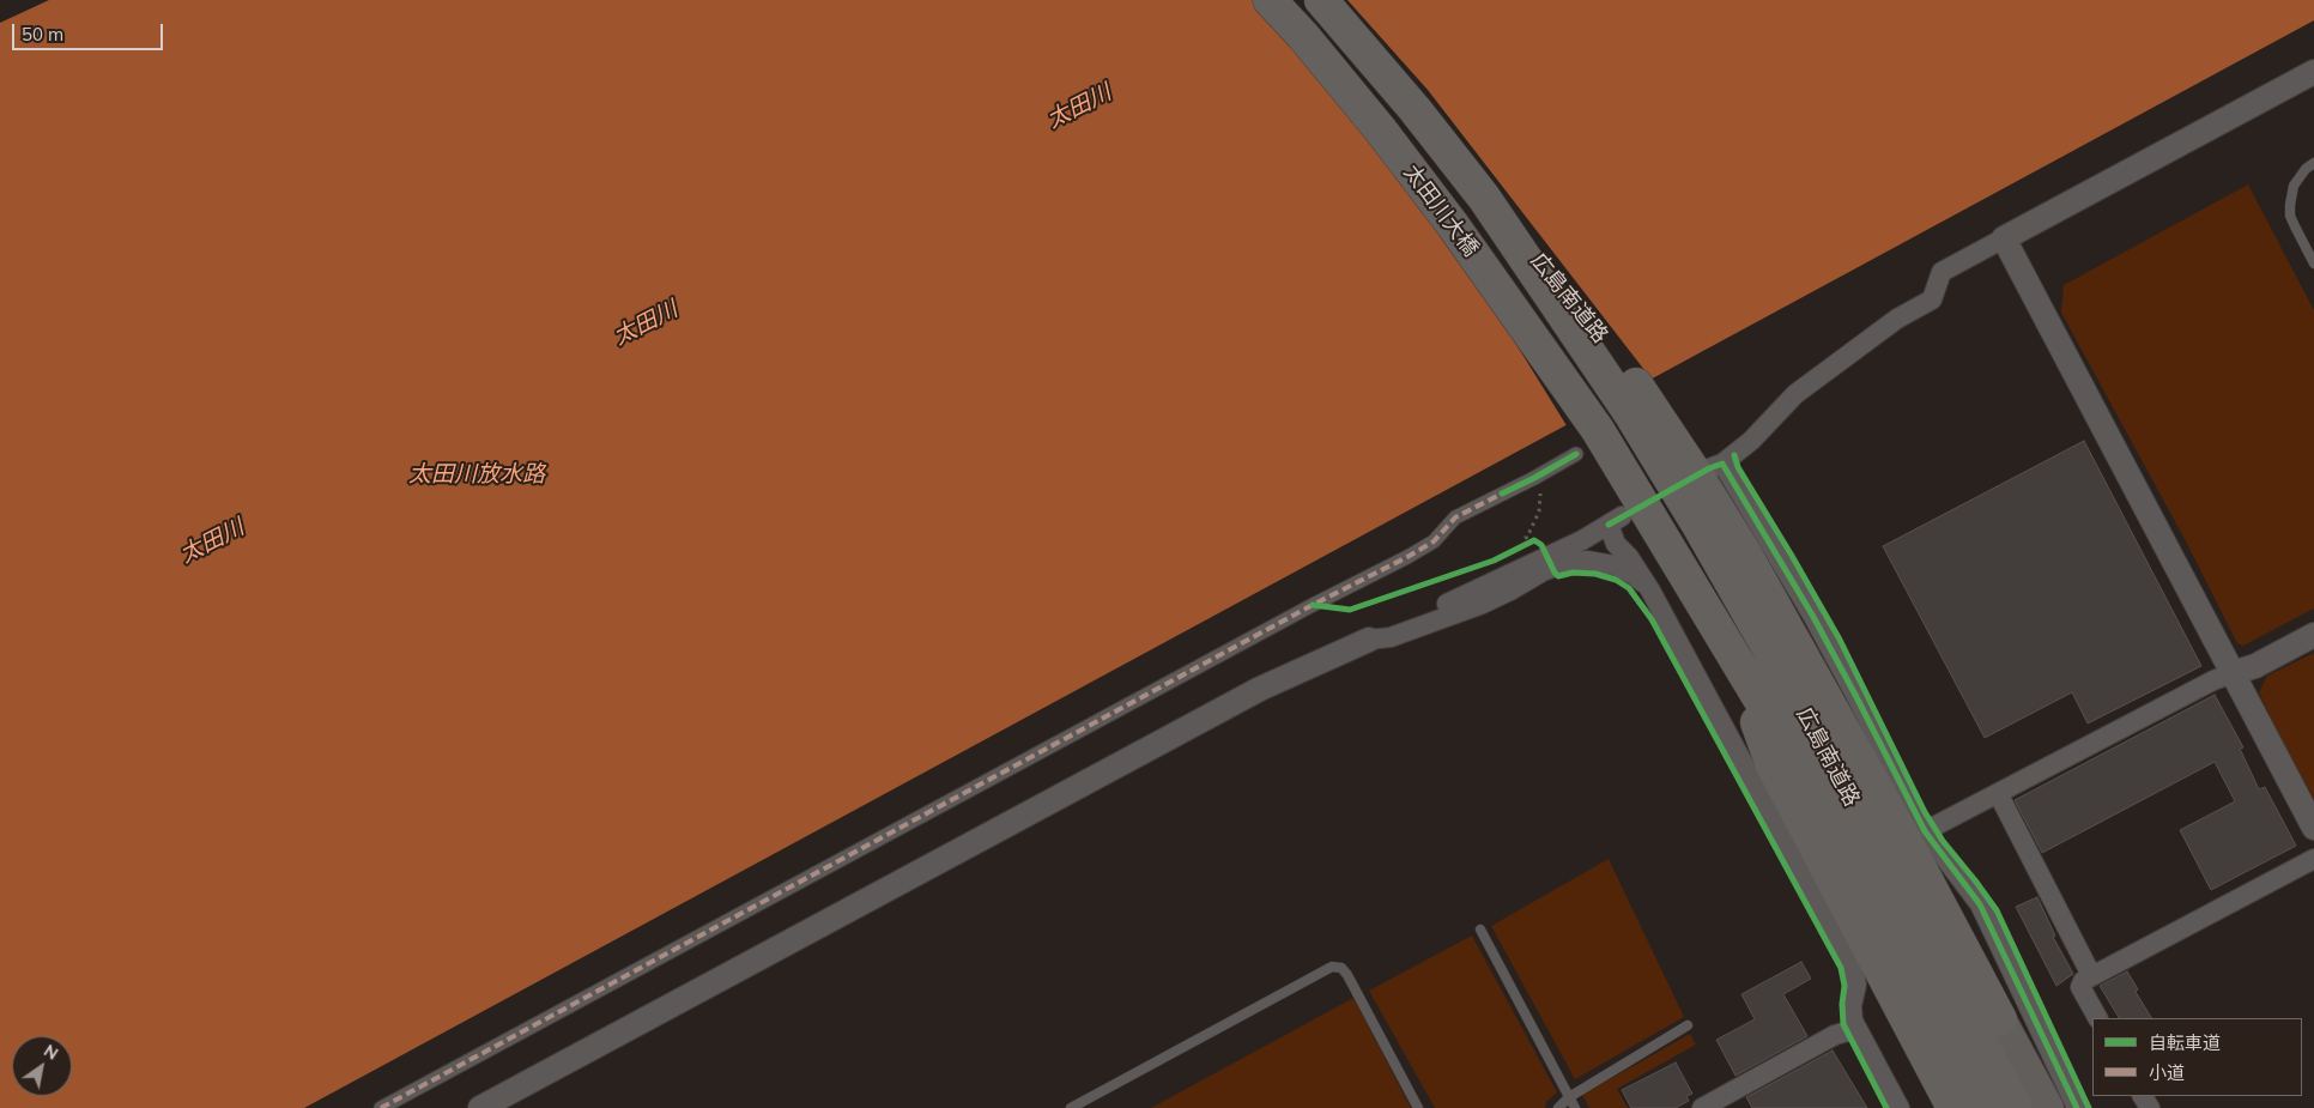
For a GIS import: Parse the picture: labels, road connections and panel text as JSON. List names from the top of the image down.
{
  "streets": {
    "highway": ["太田川大橋", "広島南道路"]
  },
  "crossings": [
    ["太田川大橋", "広島南道路"]
  ],
  "water": ["太田川", "太田川放水路"],
  "legend": ["自転車道", "小道"],
  "scale_bar": "50 m",
  "north": "top right"
}
